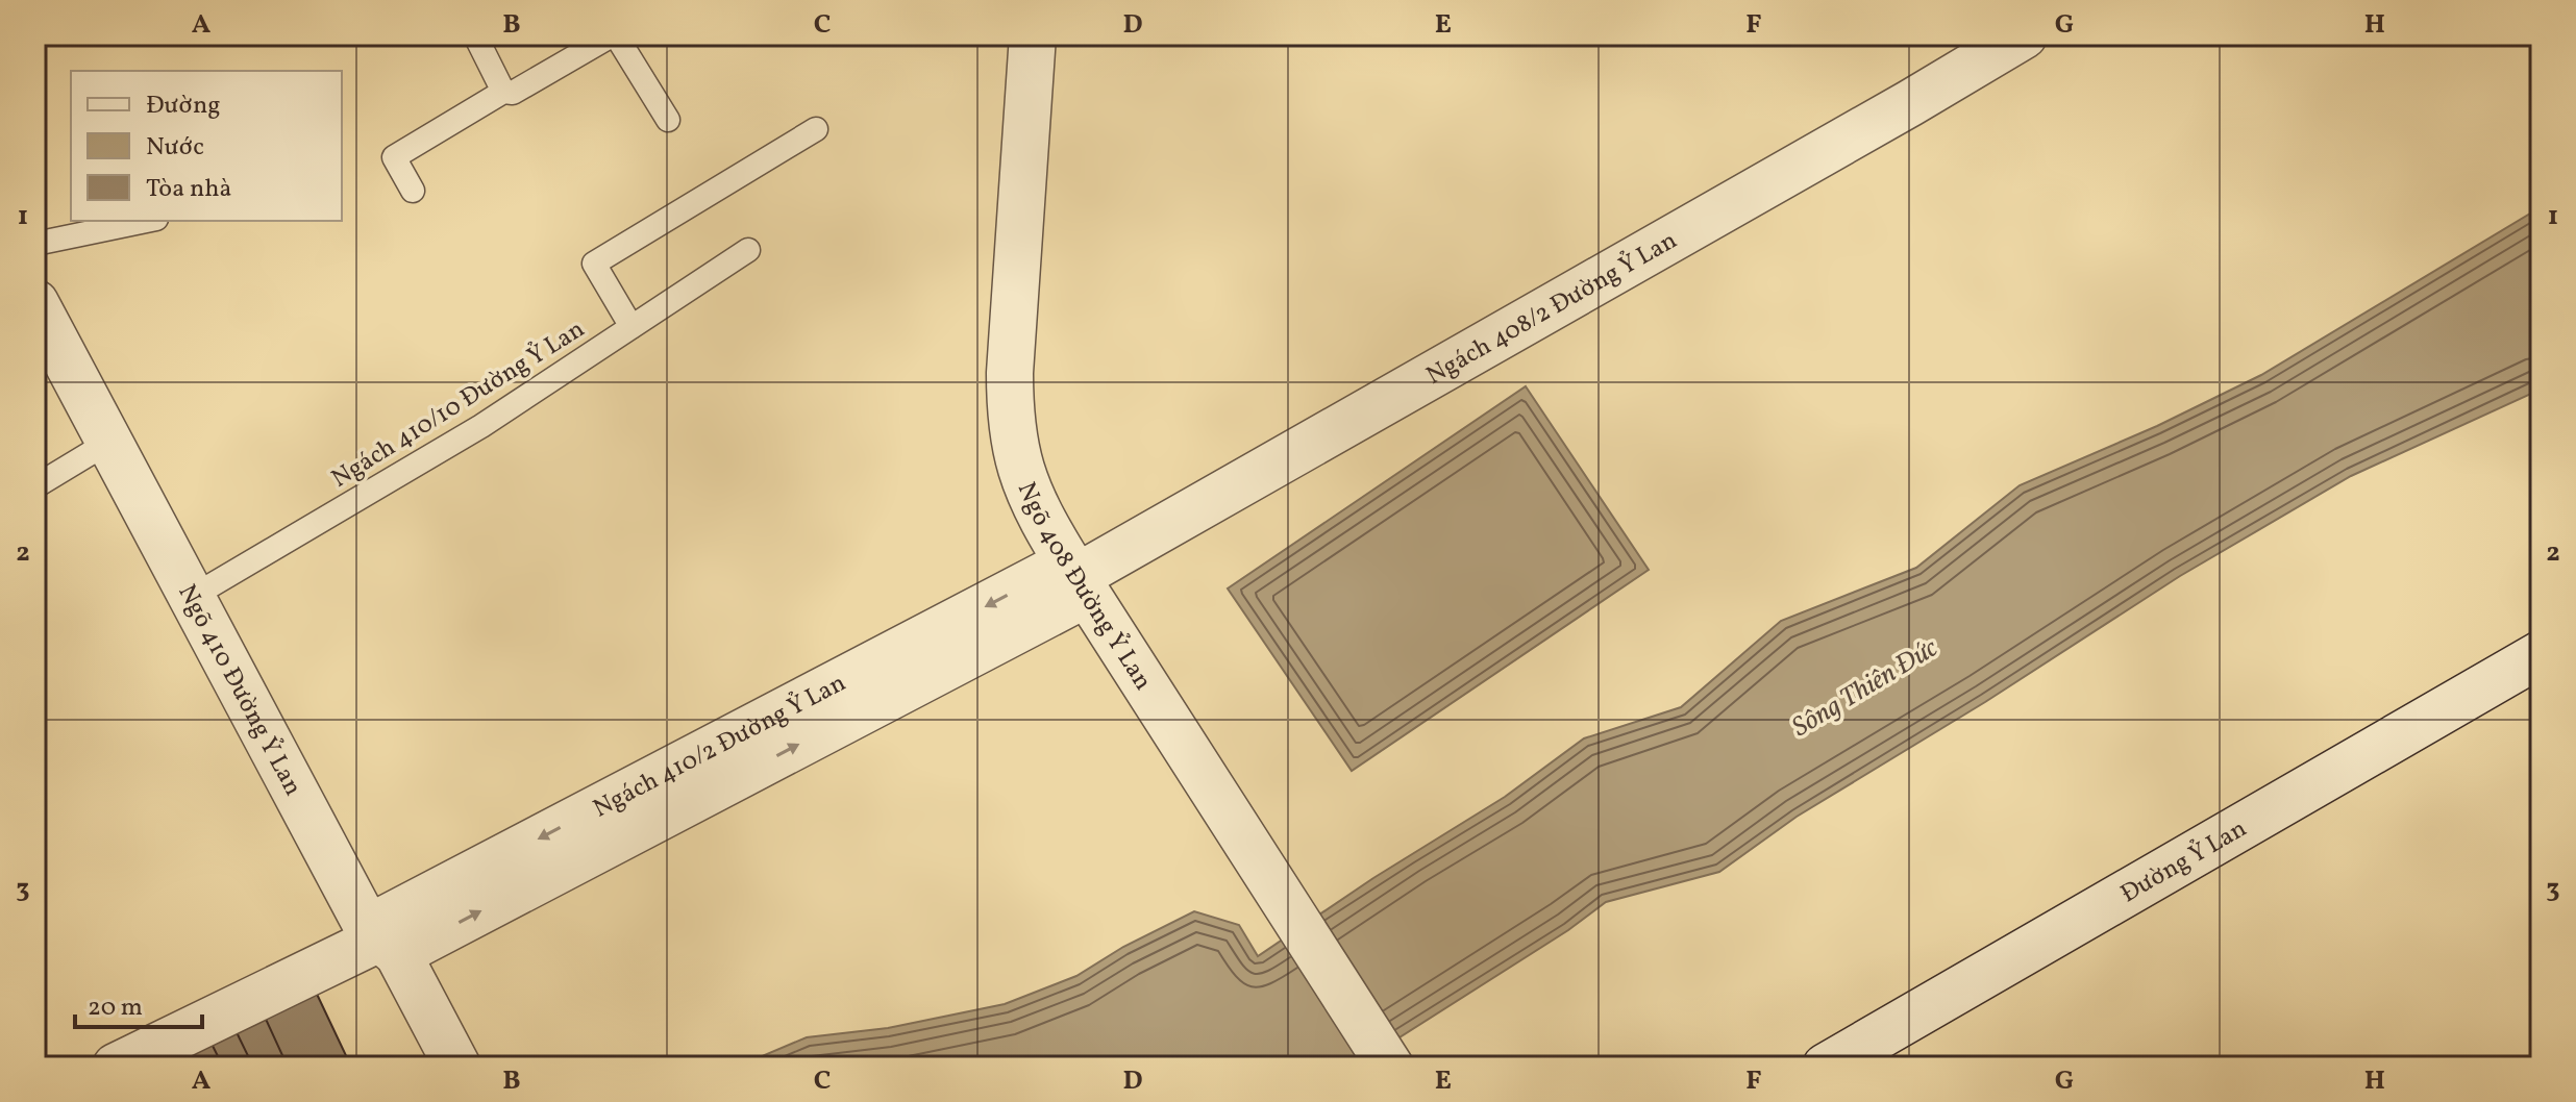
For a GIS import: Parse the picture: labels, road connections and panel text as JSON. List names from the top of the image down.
{
  "streets": {
    "street": [
      "Ngách 408/2 Đường Ỷ Lan",
      "Ngõ 408 Đường Ỷ Lan",
      "Ngõ 410 Đường Ỷ Lan",
      "Ngách 410/2 Đường Ỷ Lan",
      "Đường Ỷ Lan"
    ],
    "lane": ["Ngách 410/10 Đường Ỷ Lan"]
  },
  "crossings": [
    ["Ngách 408/2 Đường Ỷ Lan", "Ngõ 408 Đường Ỷ Lan"],
    ["Ngách 408/2 Đường Ỷ Lan", "Ngách 410/2 Đường Ỷ Lan"],
    ["Ngách 410/10 Đường Ỷ Lan", "Ngõ 410 Đường Ỷ Lan"],
    ["Ngõ 408 Đường Ỷ Lan", "Ngách 410/2 Đường Ỷ Lan"],
    ["Ngõ 410 Đường Ỷ Lan", "Ngách 410/2 Đường Ỷ Lan"]
  ],
  "water": ["Sông Thiên Đức"],
  "legend": ["Đường", "Nước", "Tòa nhà"],
  "scale_bar": "20 m",
  "grid": {
    "columns": [
      "A",
      "B",
      "C",
      "D",
      "E",
      "F",
      "G",
      "H"
    ],
    "rows": ["1", "2", "3"]
  }
}
